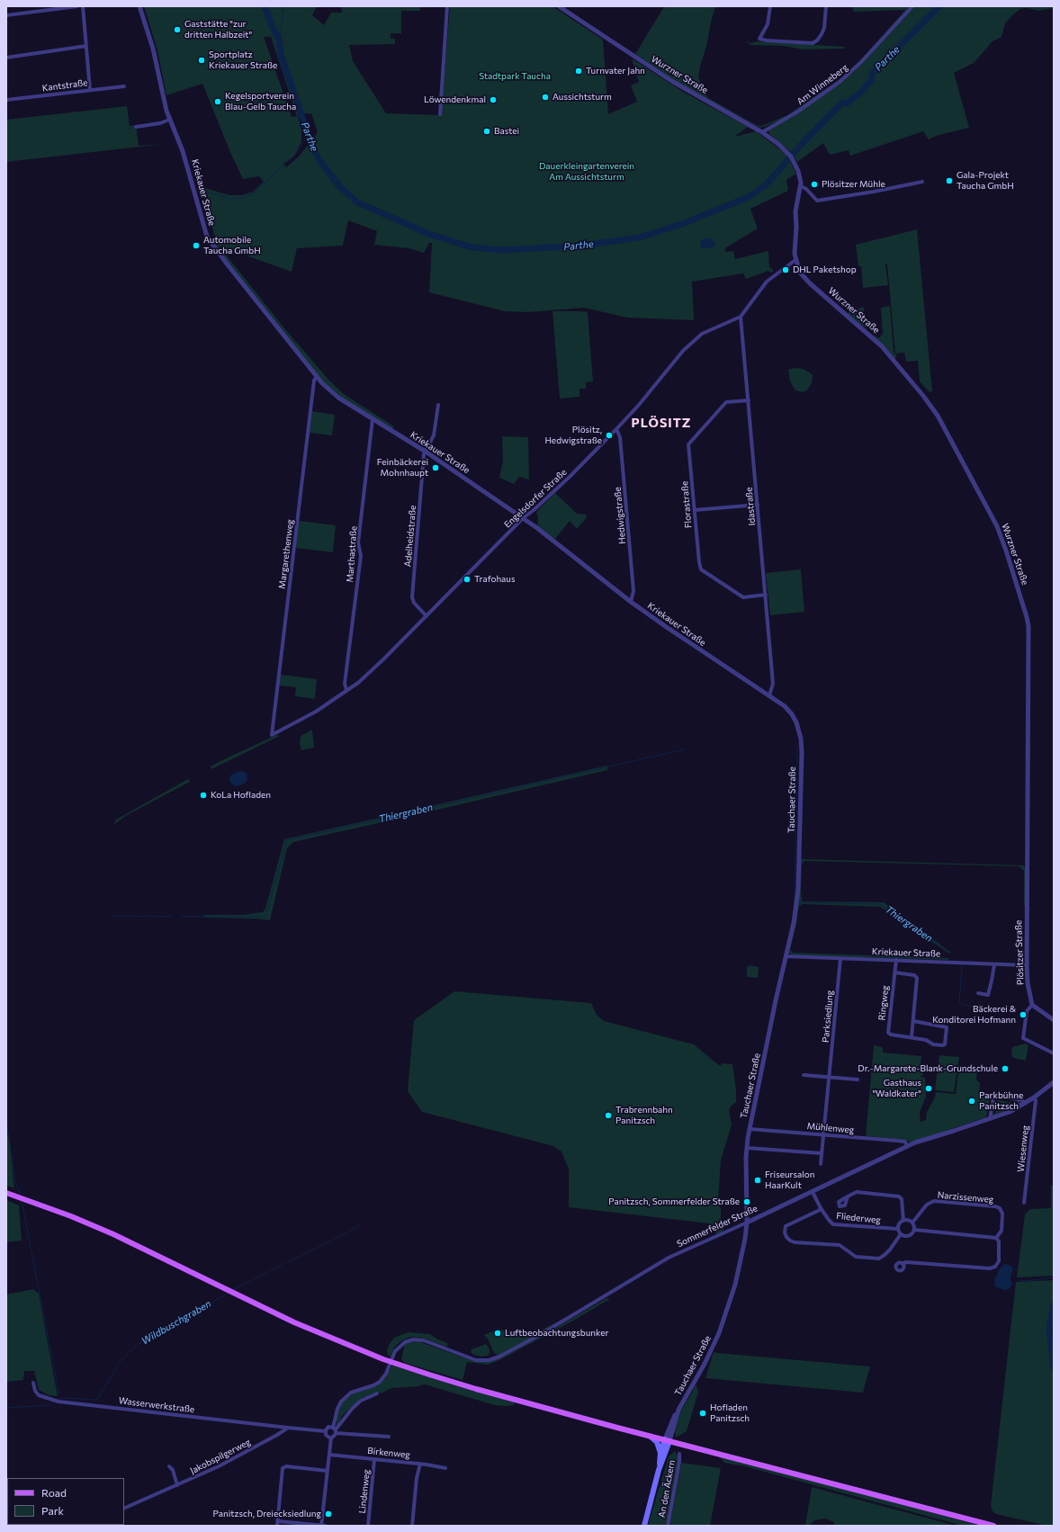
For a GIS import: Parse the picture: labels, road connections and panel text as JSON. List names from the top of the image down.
{
  "streets": {
    "street": [
      "Wurzner Straße",
      "Am Winneberg",
      "Kantstraße",
      "Kriekauer Straße",
      "Engelsdorfer Straße",
      "Florastraße",
      "Idastraße",
      "Hedwigstraße",
      "Adelheidstraße",
      "Margarethenweg",
      "Marthastraße",
      "Tauchaer Straße",
      "Plösitzer Straße",
      "Ringweg",
      "Parksiedlung",
      "Mühlenweg",
      "Wiesenweg",
      "Narzissenweg",
      "Fliederweg",
      "Sommerfelder Straße",
      "Wasserwerkstraße",
      "Birkenweg",
      "Jakobspilgerweg",
      "An den Äckern",
      "Lindenweg"
    ]
  },
  "crossings": [
    ["Wurzner Straße", "Am Winneberg"],
    ["Wurzner Straße", "Plösitzer Straße"],
    ["Kriekauer Straße", "Engelsdorfer Straße"],
    ["Kriekauer Straße", "Idastraße"],
    ["Kriekauer Straße", "Hedwigstraße"],
    ["Kriekauer Straße", "Adelheidstraße"],
    ["Kriekauer Straße", "Margarethenweg"],
    ["Kriekauer Straße", "Marthastraße"],
    ["Kriekauer Straße", "Tauchaer Straße"],
    ["Kriekauer Straße", "Plösitzer Straße"],
    ["Kriekauer Straße", "Ringweg"],
    ["Kriekauer Straße", "Parksiedlung"],
    ["Engelsdorfer Straße", "Idastraße"],
    ["Engelsdorfer Straße", "Hedwigstraße"],
    ["Engelsdorfer Straße", "Adelheidstraße"],
    ["Engelsdorfer Straße", "Margarethenweg"],
    ["Engelsdorfer Straße", "Marthastraße"],
    ["Florastraße", "Idastraße"],
    ["Tauchaer Straße", "Mühlenweg"],
    ["Tauchaer Straße", "Sommerfelder Straße"],
    ["Parksiedlung", "Mühlenweg"],
    ["Mühlenweg", "Sommerfelder Straße"],
    ["Wiesenweg", "Sommerfelder Straße"],
    ["Narzissenweg", "Fliederweg"],
    ["Fliederweg", "Sommerfelder Straße"],
    ["Wasserwerkstraße", "Jakobspilgerweg"],
    ["Birkenweg", "Lindenweg"]
  ],
  "districts": ["PLÖSITZ"],
  "water": ["Parthe", "Thiergraben", "Wildbuschgraben"],
  "parks": ["Stadtpark Taucha", "Dauerkleingartenverein Am Aussichtsturm"],
  "places": [
    "Gaststätte \"zur dritten Halbzeit\"",
    "Sportplatz Kriekauer Straße",
    "Turnvater Jahn",
    "Aussichtsturm",
    "Löwendenkmal",
    "Kegelsportverein Blau-Gelb Taucha",
    "Bastei",
    "Gala-Projekt Taucha GmbH",
    "Plösitzer Mühle",
    "Automobile Taucha GmbH",
    "DHL Paketshop",
    "Plösitz, Hedwigstraße",
    "Feinbäckerei Mohnhaupt",
    "Trafohaus",
    "KoLa Hofladen",
    "Bäckerei & Konditorei Hofmann",
    "Dr.-Margarete-Blank-Grundschule",
    "Gasthaus \"Waldkater\"",
    "Parkbühne Panitzsch",
    "Trabrennbahn Panitzsch",
    "Friseursalon HaarKult",
    "Panitzsch, Sommerfelder Straße",
    "Luftbeobachtungsbunker",
    "Hofladen Panitzsch",
    "Panitzsch, Dreiecksiedlung"
  ],
  "legend": ["Road", "Park"]
}
